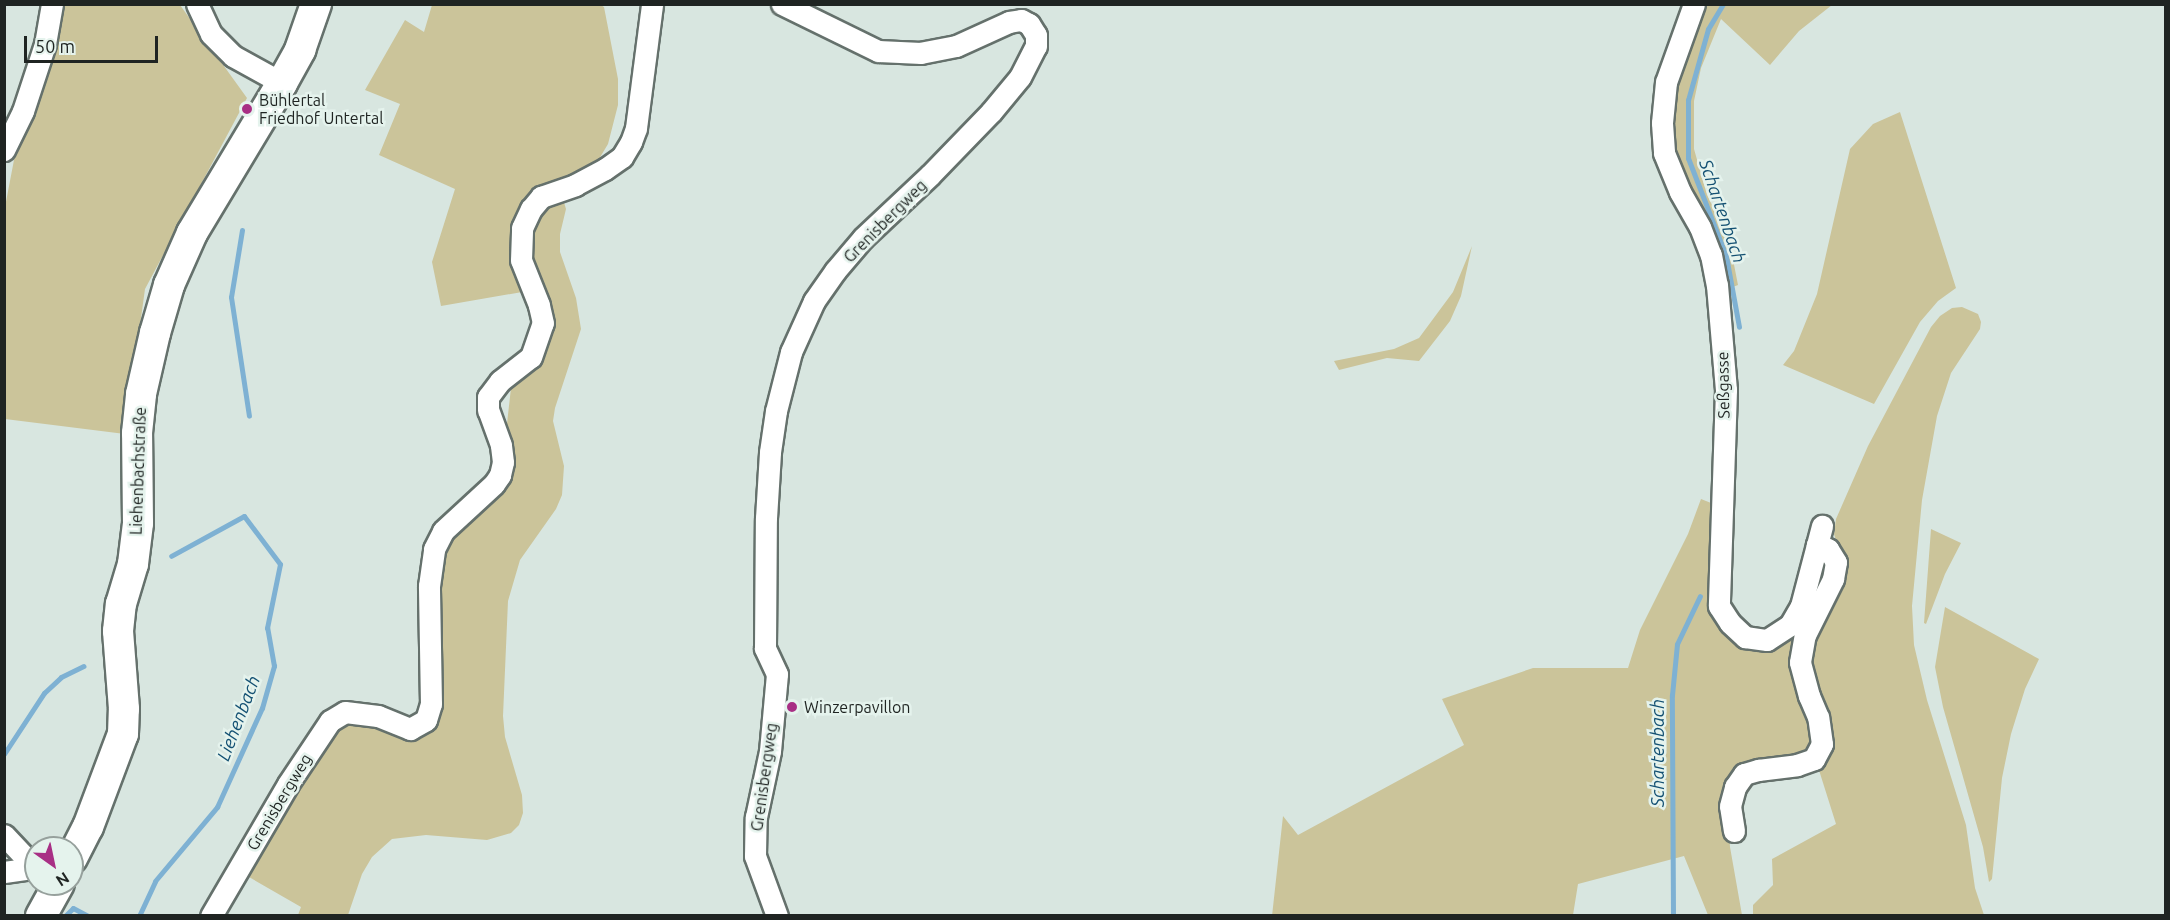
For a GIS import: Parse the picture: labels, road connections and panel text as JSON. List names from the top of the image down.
{
  "streets": {
    "street": ["Grenisbergweg", "Seßgasse", "Liehenbachstraße"]
  },
  "water": ["Schartenbach", "Liehenbach"],
  "places": ["Bühlertal Friedhof Untertal", "Winzerpavillon"],
  "scale_bar": "50 m",
  "north": "bottom right"
}
